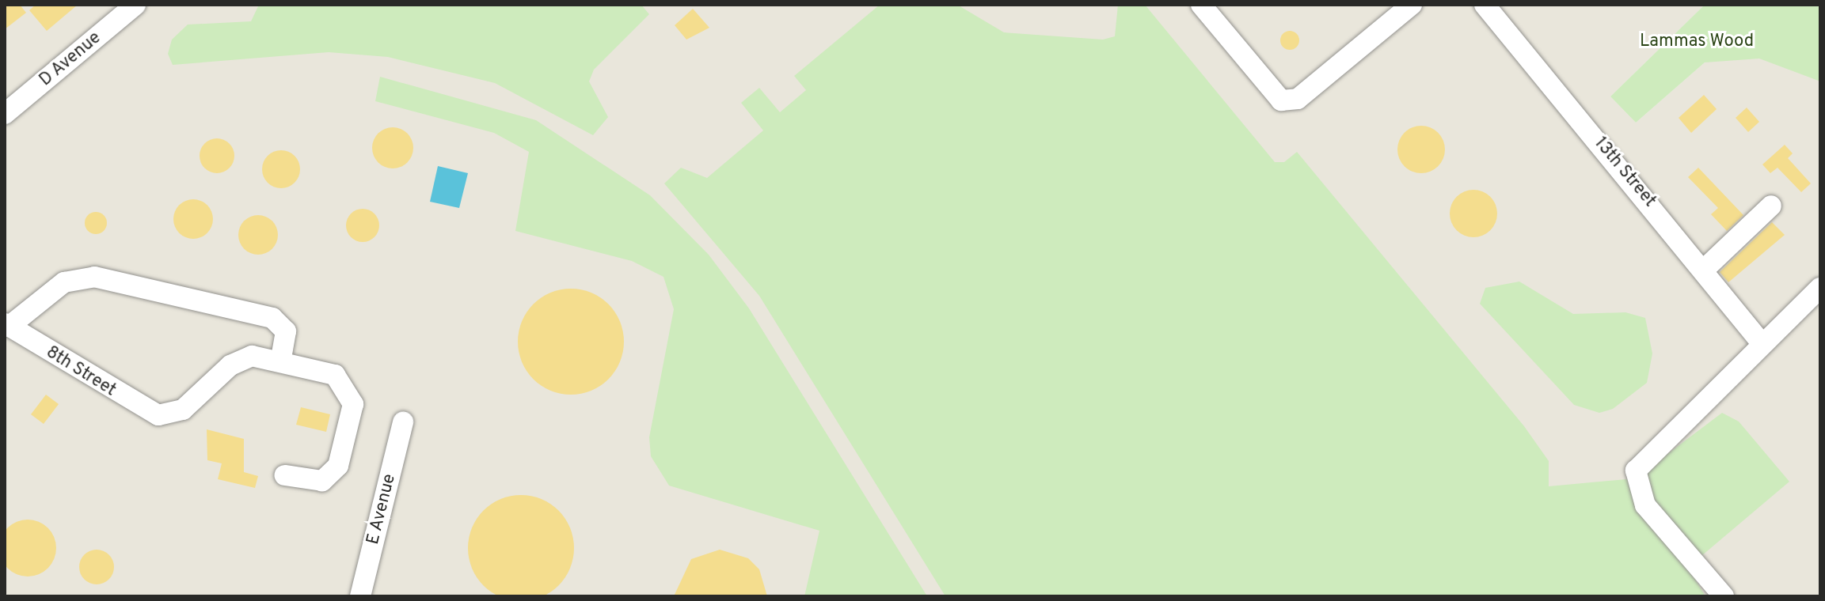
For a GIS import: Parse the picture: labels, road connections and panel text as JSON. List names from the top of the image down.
{
  "streets": {
    "lane": [
      "D Avenue",
      "13th Street",
      "8th Street",
      "E Avenue"
    ]
  },
  "parks": ["Lammas Wood"]
}
